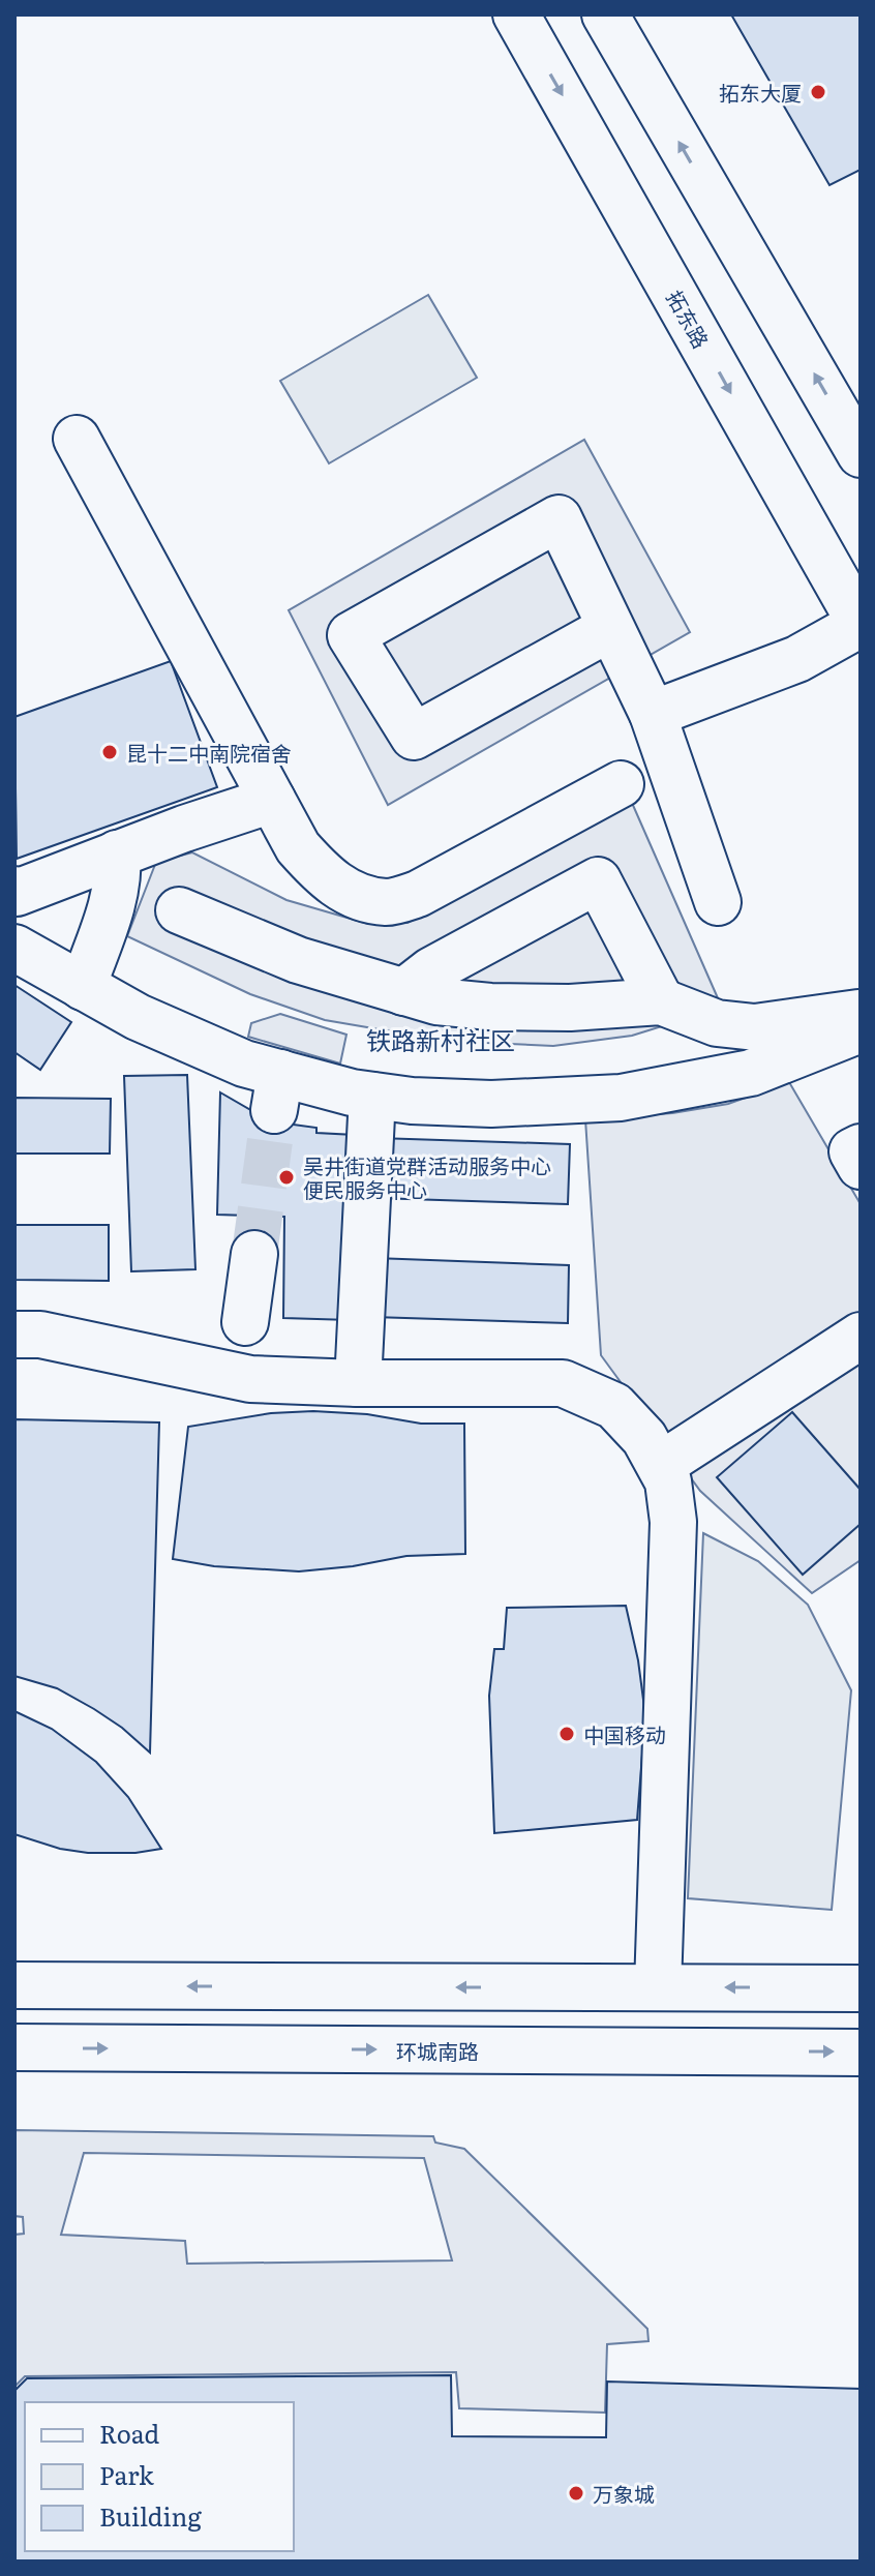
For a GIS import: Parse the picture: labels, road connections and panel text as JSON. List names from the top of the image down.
{
  "streets": {
    "main road": ["拓东路", "环城南路"]
  },
  "districts": ["铁路新村社区"],
  "places": [
    "拓东大厦",
    "昆十二中南院宿舍",
    "吴井街道党群活动服务中心 便民服务中心",
    "中国移动",
    "万象城"
  ],
  "legend": ["Road", "Park", "Building"]
}
